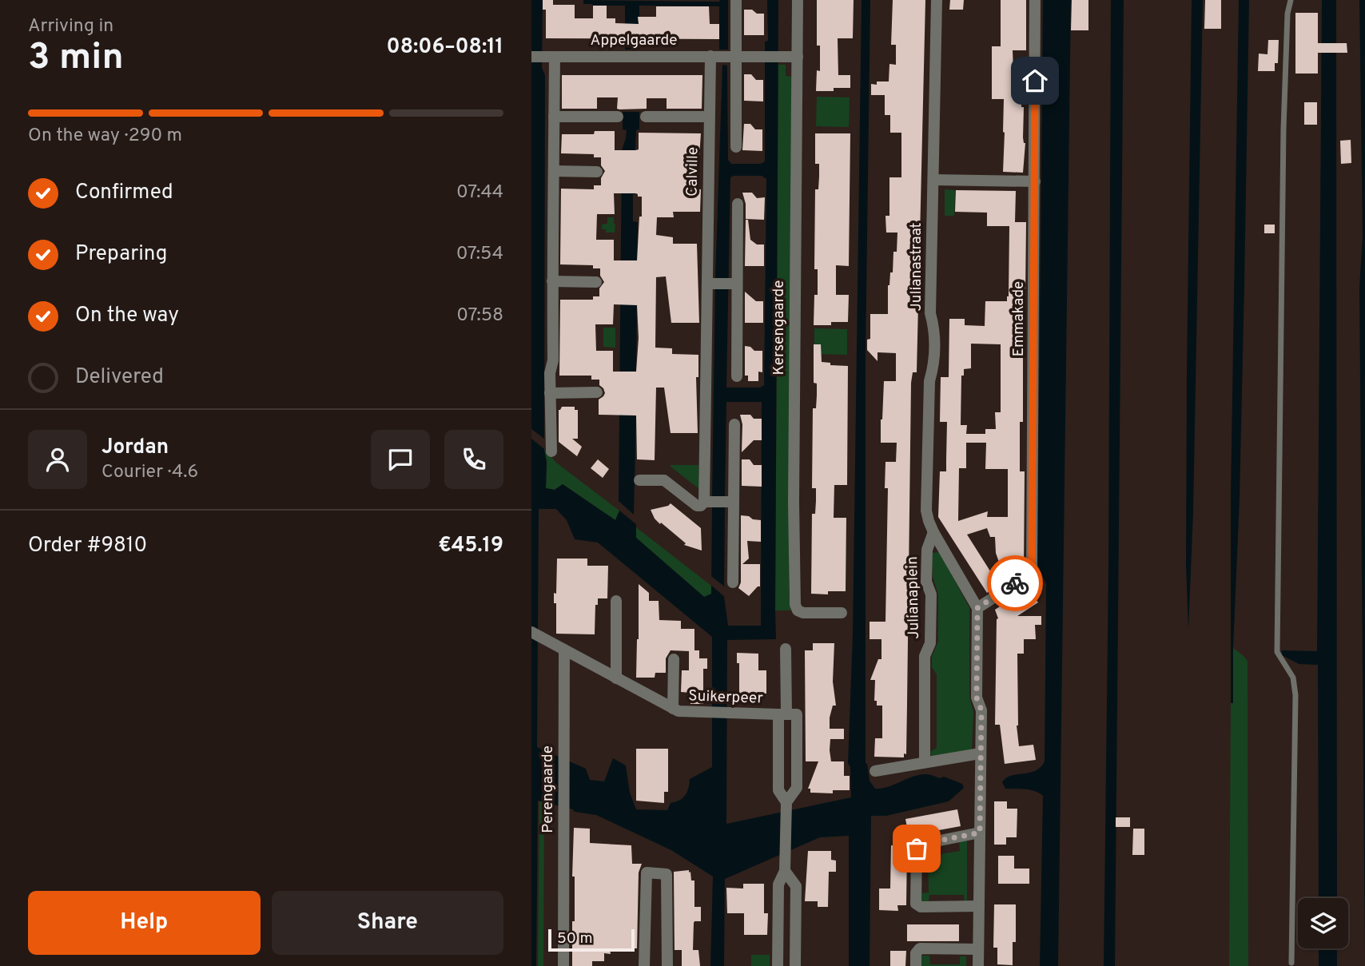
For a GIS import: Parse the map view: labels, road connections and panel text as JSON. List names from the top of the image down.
{
  "streets": {
    "street": [
      "Appelgaarde",
      "Calville",
      "Julianastraat",
      "Emmakade",
      "Kersengaarde",
      "Julianaplein",
      "Suikerpeer",
      "Perengaarde"
    ]
  },
  "crossings": [
    ["Appelgaarde", "Calville"],
    ["Appelgaarde", "Kersengaarde"],
    ["Julianastraat", "Julianaplein"],
    ["Emmakade", "Julianaplein"],
    ["Suikerpeer", "Perengaarde"]
  ],
  "scale_bar": "50 m",
  "page": {
    "heading": ["3 min", "Arriving in", "08:06–08:11"],
    "panel": [
      "Jordan",
      "Courier · 4.6",
      "Order #9810",
      "€45.19"
    ],
    "bar": "On the way · 290 m",
    "list": [
      ["Confirmed", "07:44"],
      ["Preparing", "07:54"],
      ["On the way", "07:58"],
      "Delivered"
    ],
    "buttons": ["Help", "Share"],
    "scale": "50 m"
  }
}
